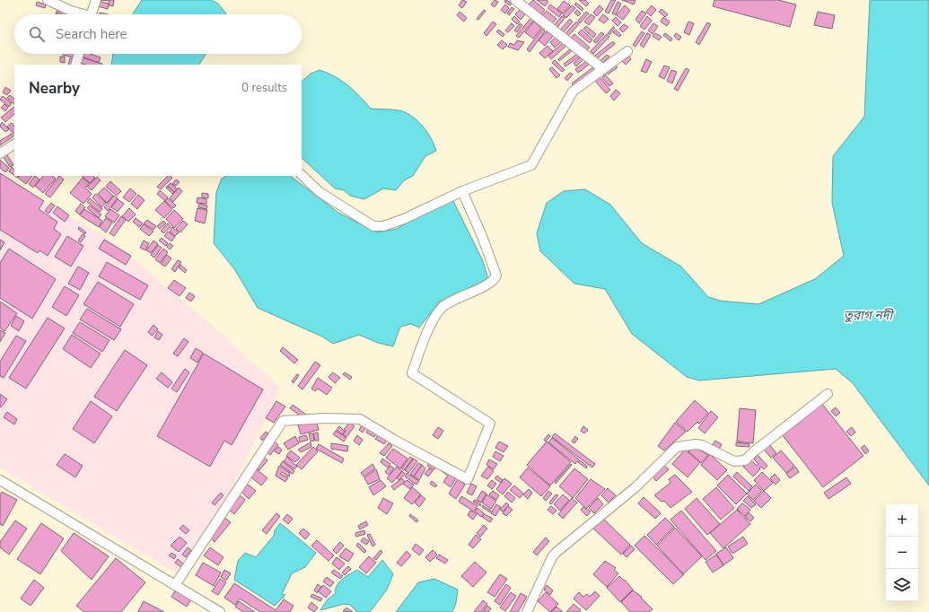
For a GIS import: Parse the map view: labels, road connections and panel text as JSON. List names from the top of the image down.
{
  "water": ["তুরাগ নদী"],
  "page": {
    "search": "Search here",
    "heading": ["Nearby", "0 results"],
    "map_buttons": ["+", "−"]
  }
}
